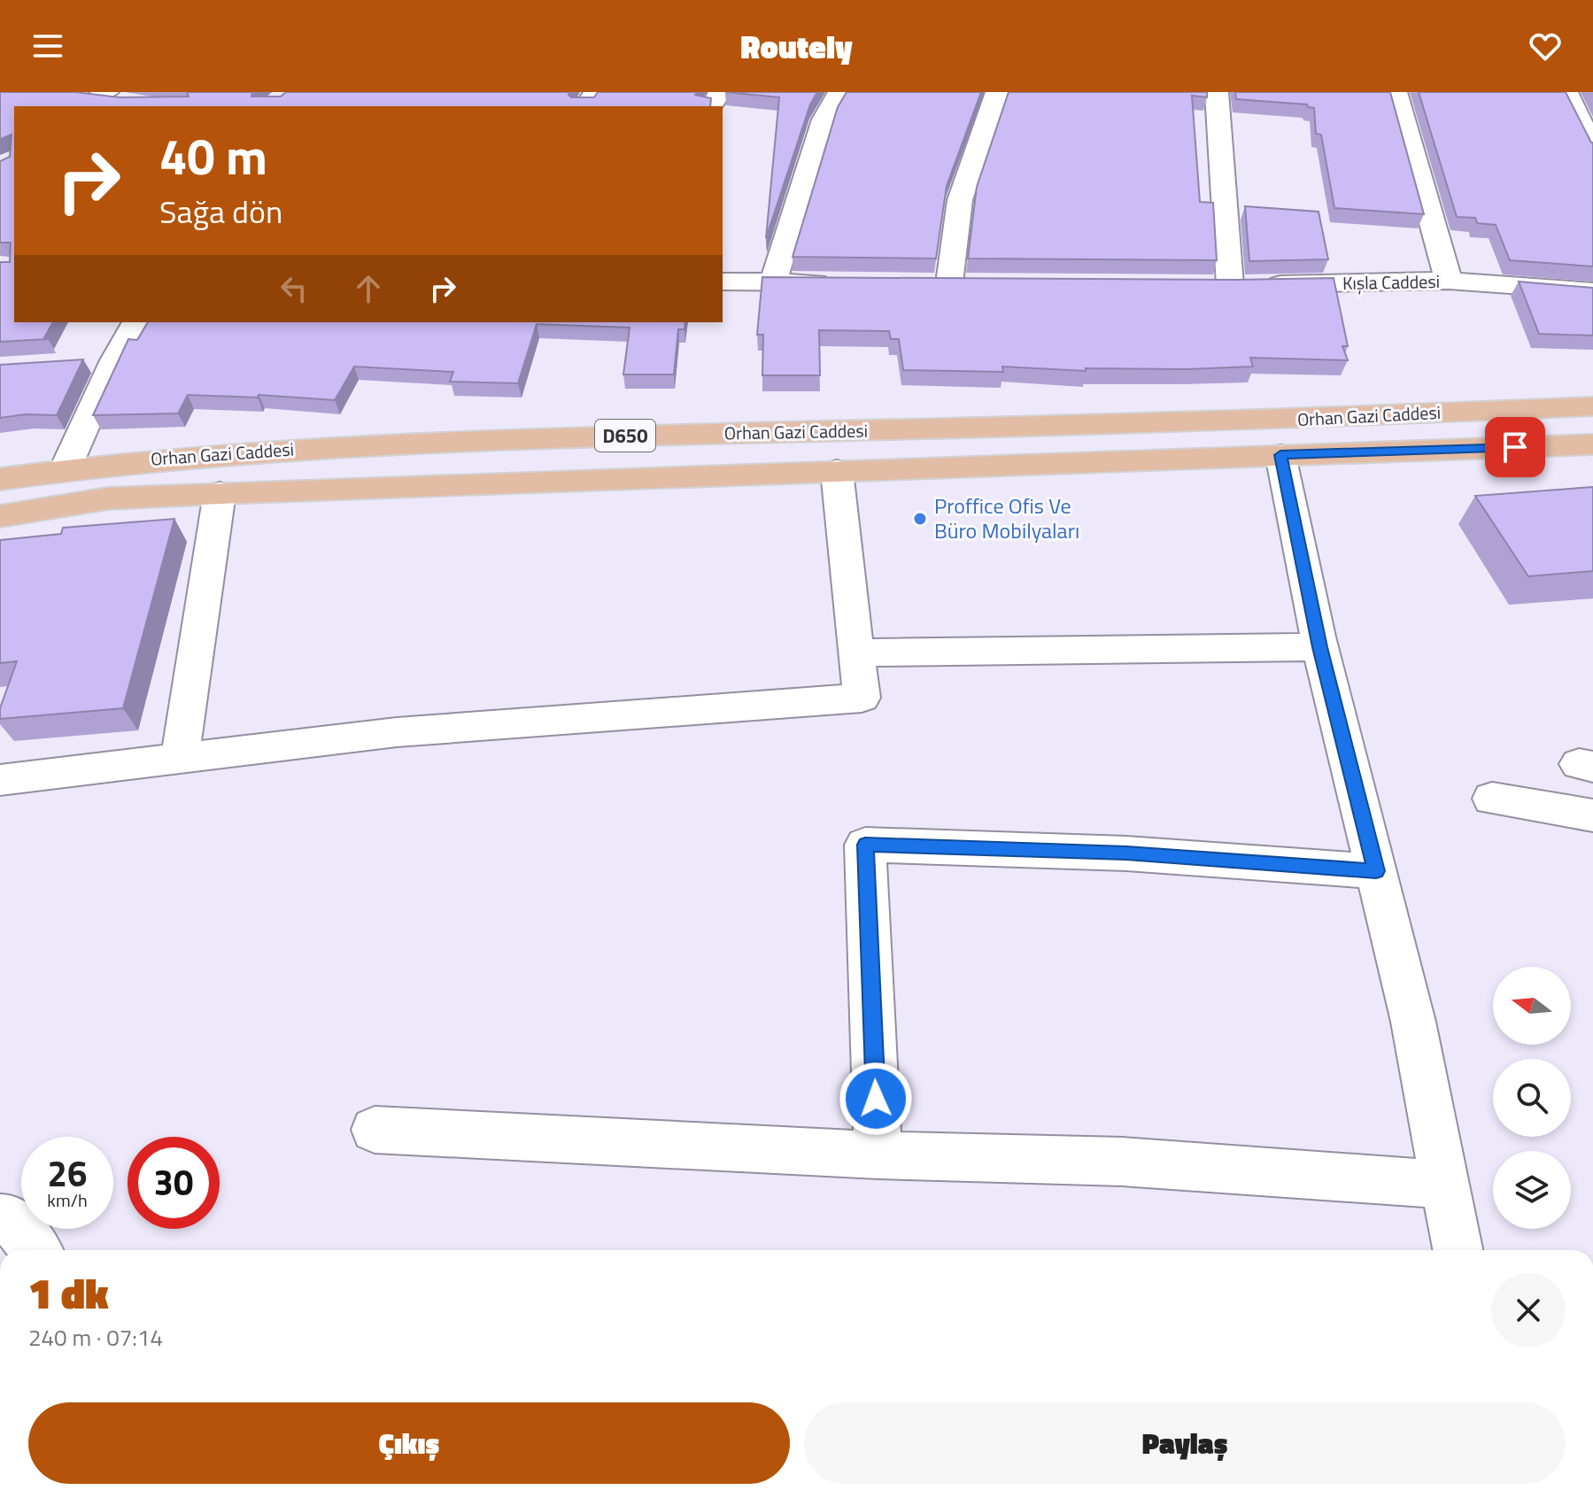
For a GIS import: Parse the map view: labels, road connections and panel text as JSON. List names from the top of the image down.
{
  "streets": {
    "main road": ["Orhan Gazi Caddesi", "D650"],
    "street": ["Kışla Caddesi"]
  },
  "places": ["Proffice Ofis Ve Büro Mobilyaları"],
  "north": "left",
  "page": {
    "header": "Routely",
    "turn": ["40 m", "Sağa dön"],
    "speed": "26 km/h",
    "limit": "30",
    "heading": ["1 dk", "240 m · 07:14"],
    "buttons": ["Çıkış", "Paylaş"]
  }
}
